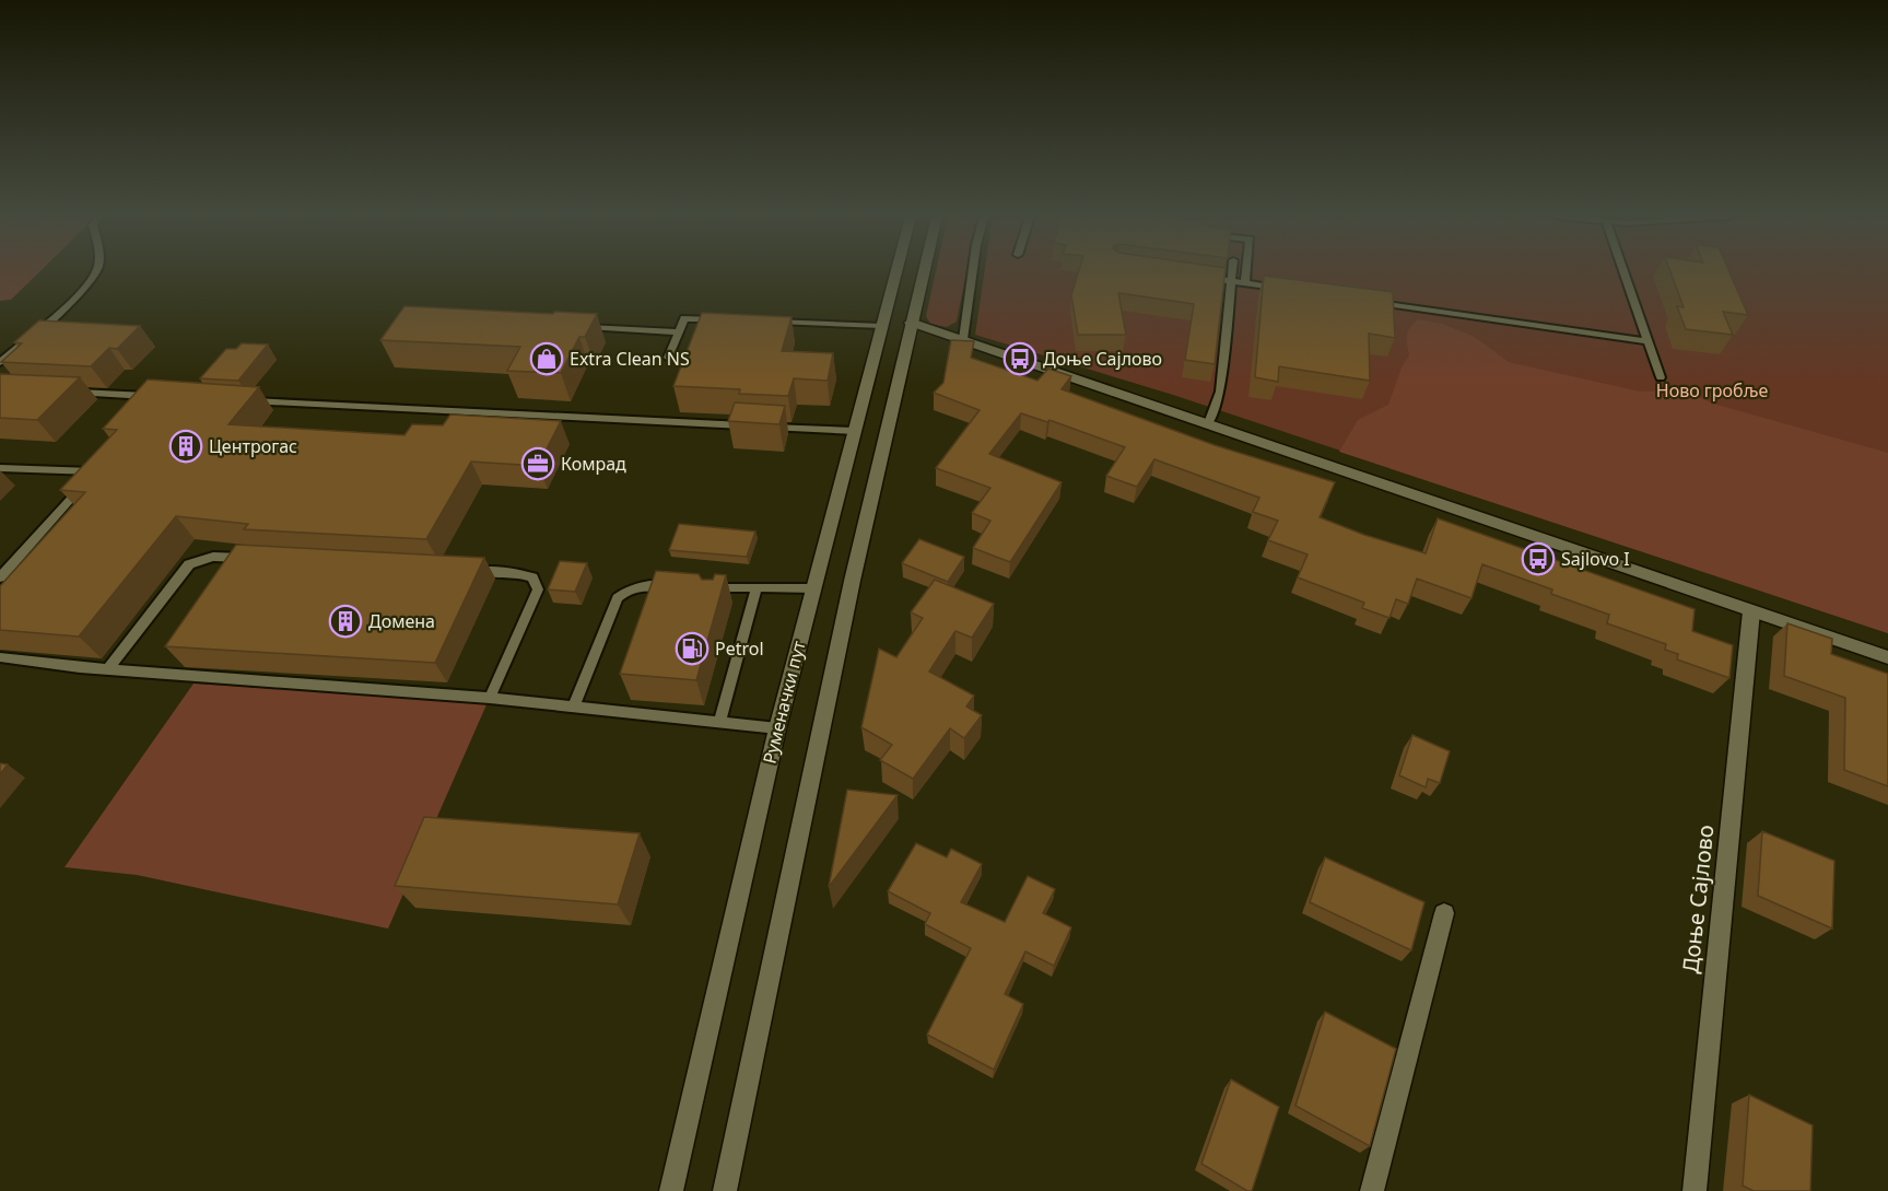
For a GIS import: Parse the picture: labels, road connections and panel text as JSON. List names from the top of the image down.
{
  "streets": {
    "main road": ["Руменачки пут", "Доње Сајлово"]
  },
  "parks": ["Ново гробље"],
  "places": {
    "shop": ["Extra Clean NS"],
    "bus stop": ["Доње Сајлово", "Sajlovo I"],
    "building": ["Центрогас", "Домена"],
    "office": ["Комрад"],
    "fuel station": ["Petrol"]
  }
}
